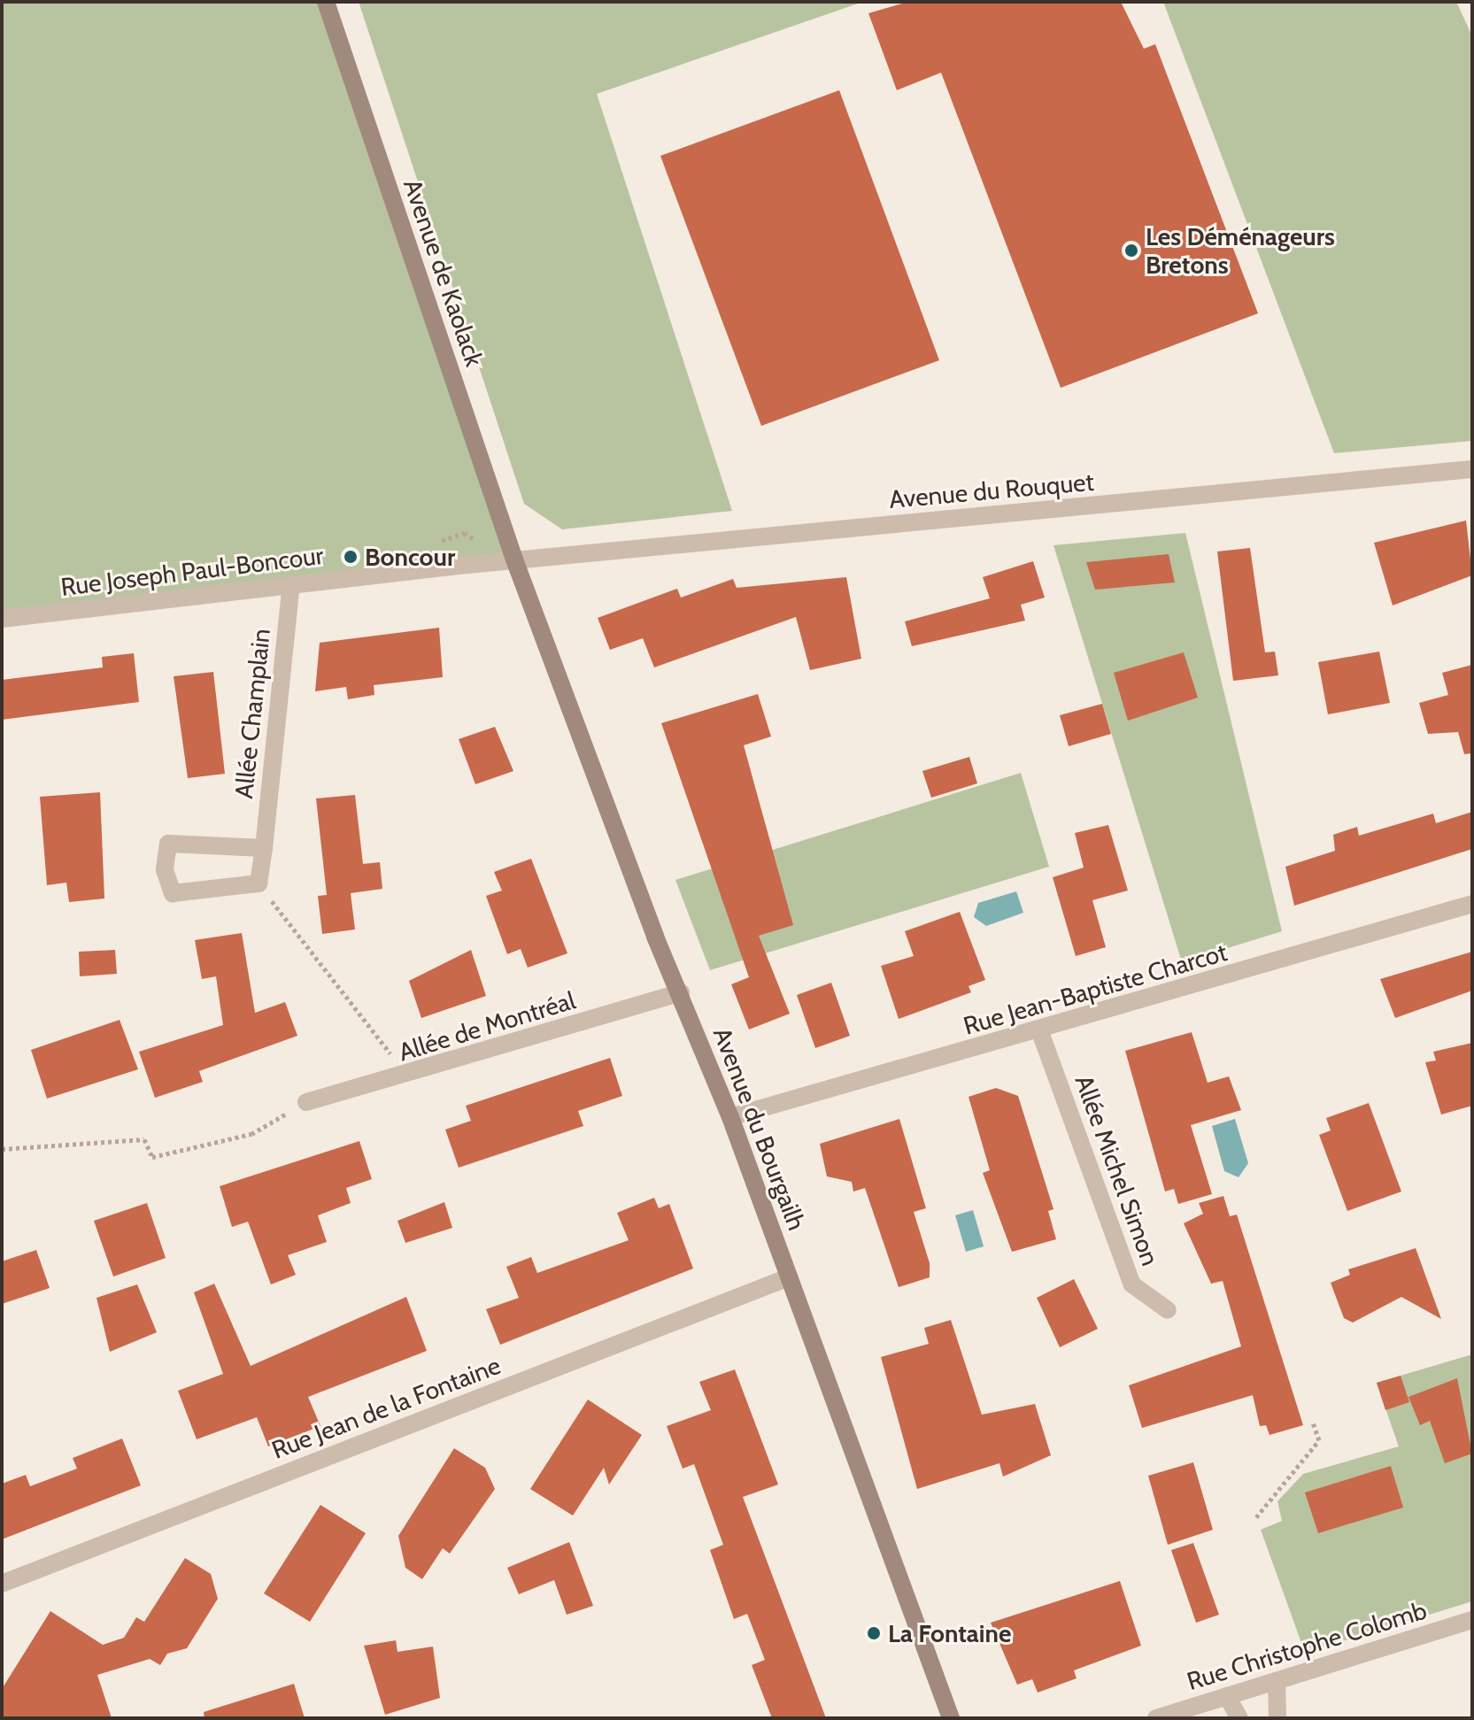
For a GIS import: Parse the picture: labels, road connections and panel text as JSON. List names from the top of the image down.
{
  "streets": {
    "main road": ["Avenue de Kaolack", "Avenue du Bourgailh"],
    "street": [
      "Avenue du Rouquet",
      "Rue Joseph Paul-Boncour",
      "Allée Champlain",
      "Rue Jean-Baptiste Charcot",
      "Allée de Montréal",
      "Allée Michel Simon",
      "Rue Jean de la Fontaine",
      "Rue Christophe Colomb"
    ]
  },
  "crossings": [
    ["Avenue de Kaolack", "Avenue du Rouquet"],
    ["Avenue de Kaolack", "Rue Joseph Paul-Boncour"],
    ["Avenue de Kaolack", "Avenue du Bourgailh"],
    ["Avenue du Rouquet", "Rue Joseph Paul-Boncour"],
    ["Avenue du Rouquet", "Avenue du Bourgailh"],
    ["Rue Joseph Paul-Boncour", "Allée Champlain"],
    ["Rue Joseph Paul-Boncour", "Avenue du Bourgailh"],
    ["Rue Jean-Baptiste Charcot", "Avenue du Bourgailh"],
    ["Rue Jean-Baptiste Charcot", "Allée Michel Simon"],
    ["Allée de Montréal", "Avenue du Bourgailh"],
    ["Avenue du Bourgailh", "Rue Jean de la Fontaine"]
  ],
  "places": ["Les Déménageurs Bretons", "Boncour", "La Fontaine"]
}
